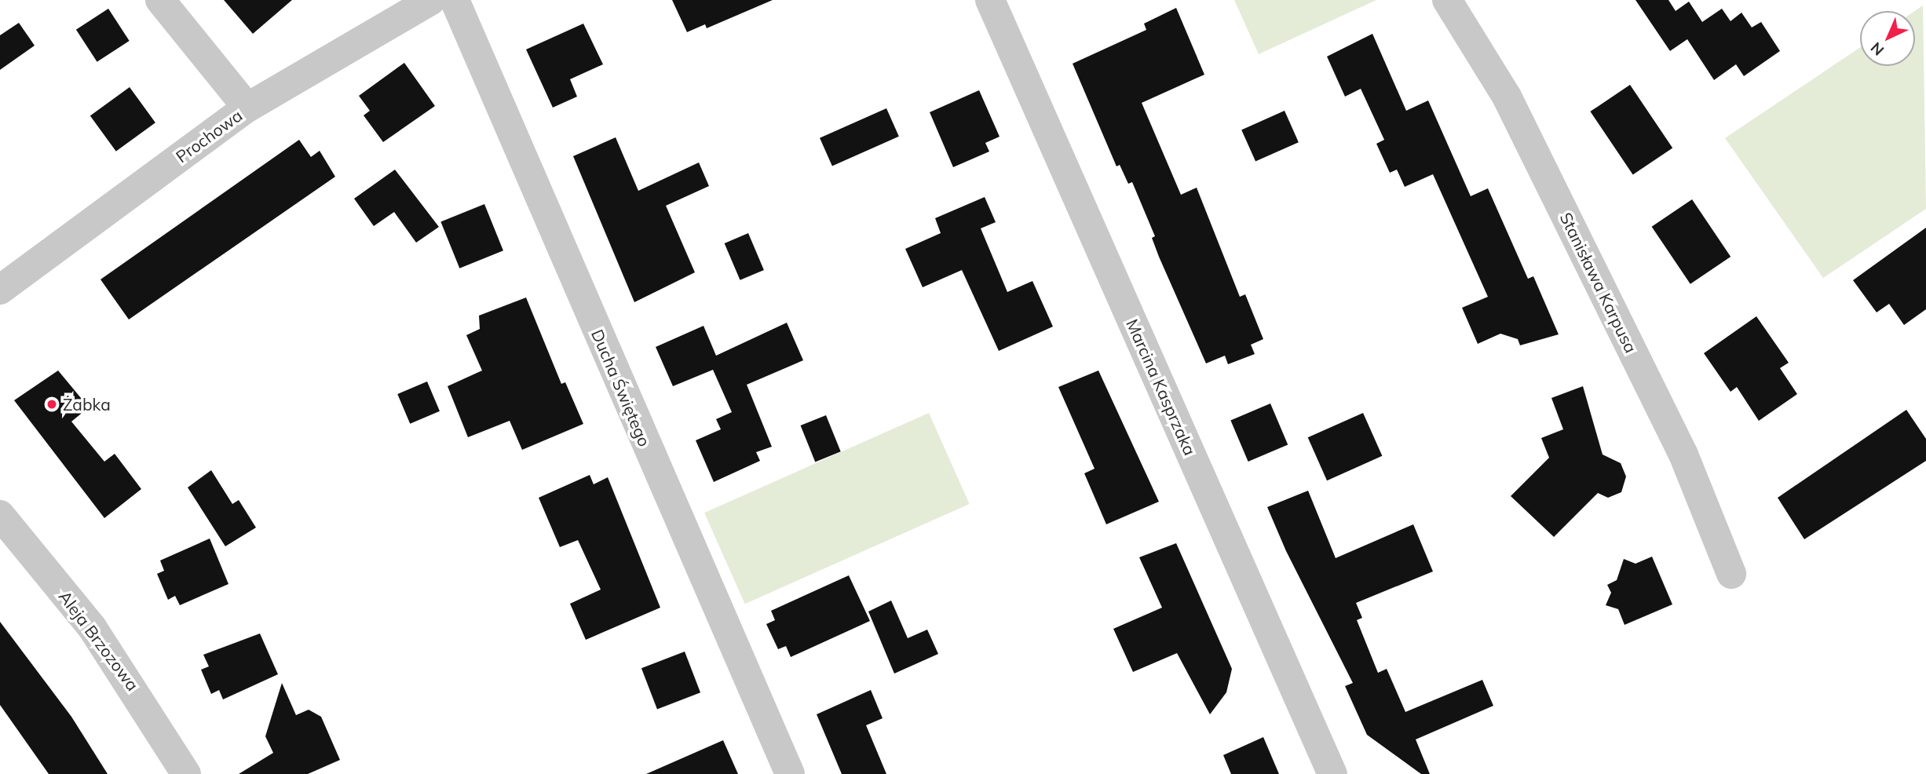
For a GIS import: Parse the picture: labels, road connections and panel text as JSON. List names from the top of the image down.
{
  "streets": {
    "street": [
      "Prochowa",
      "Stanisława Karpusa",
      "Marcina Kasprzaka",
      "Ducha Świętego",
      "Aleja Brzozowa"
    ]
  },
  "places": ["Żabka"],
  "north": "bottom left"
}
